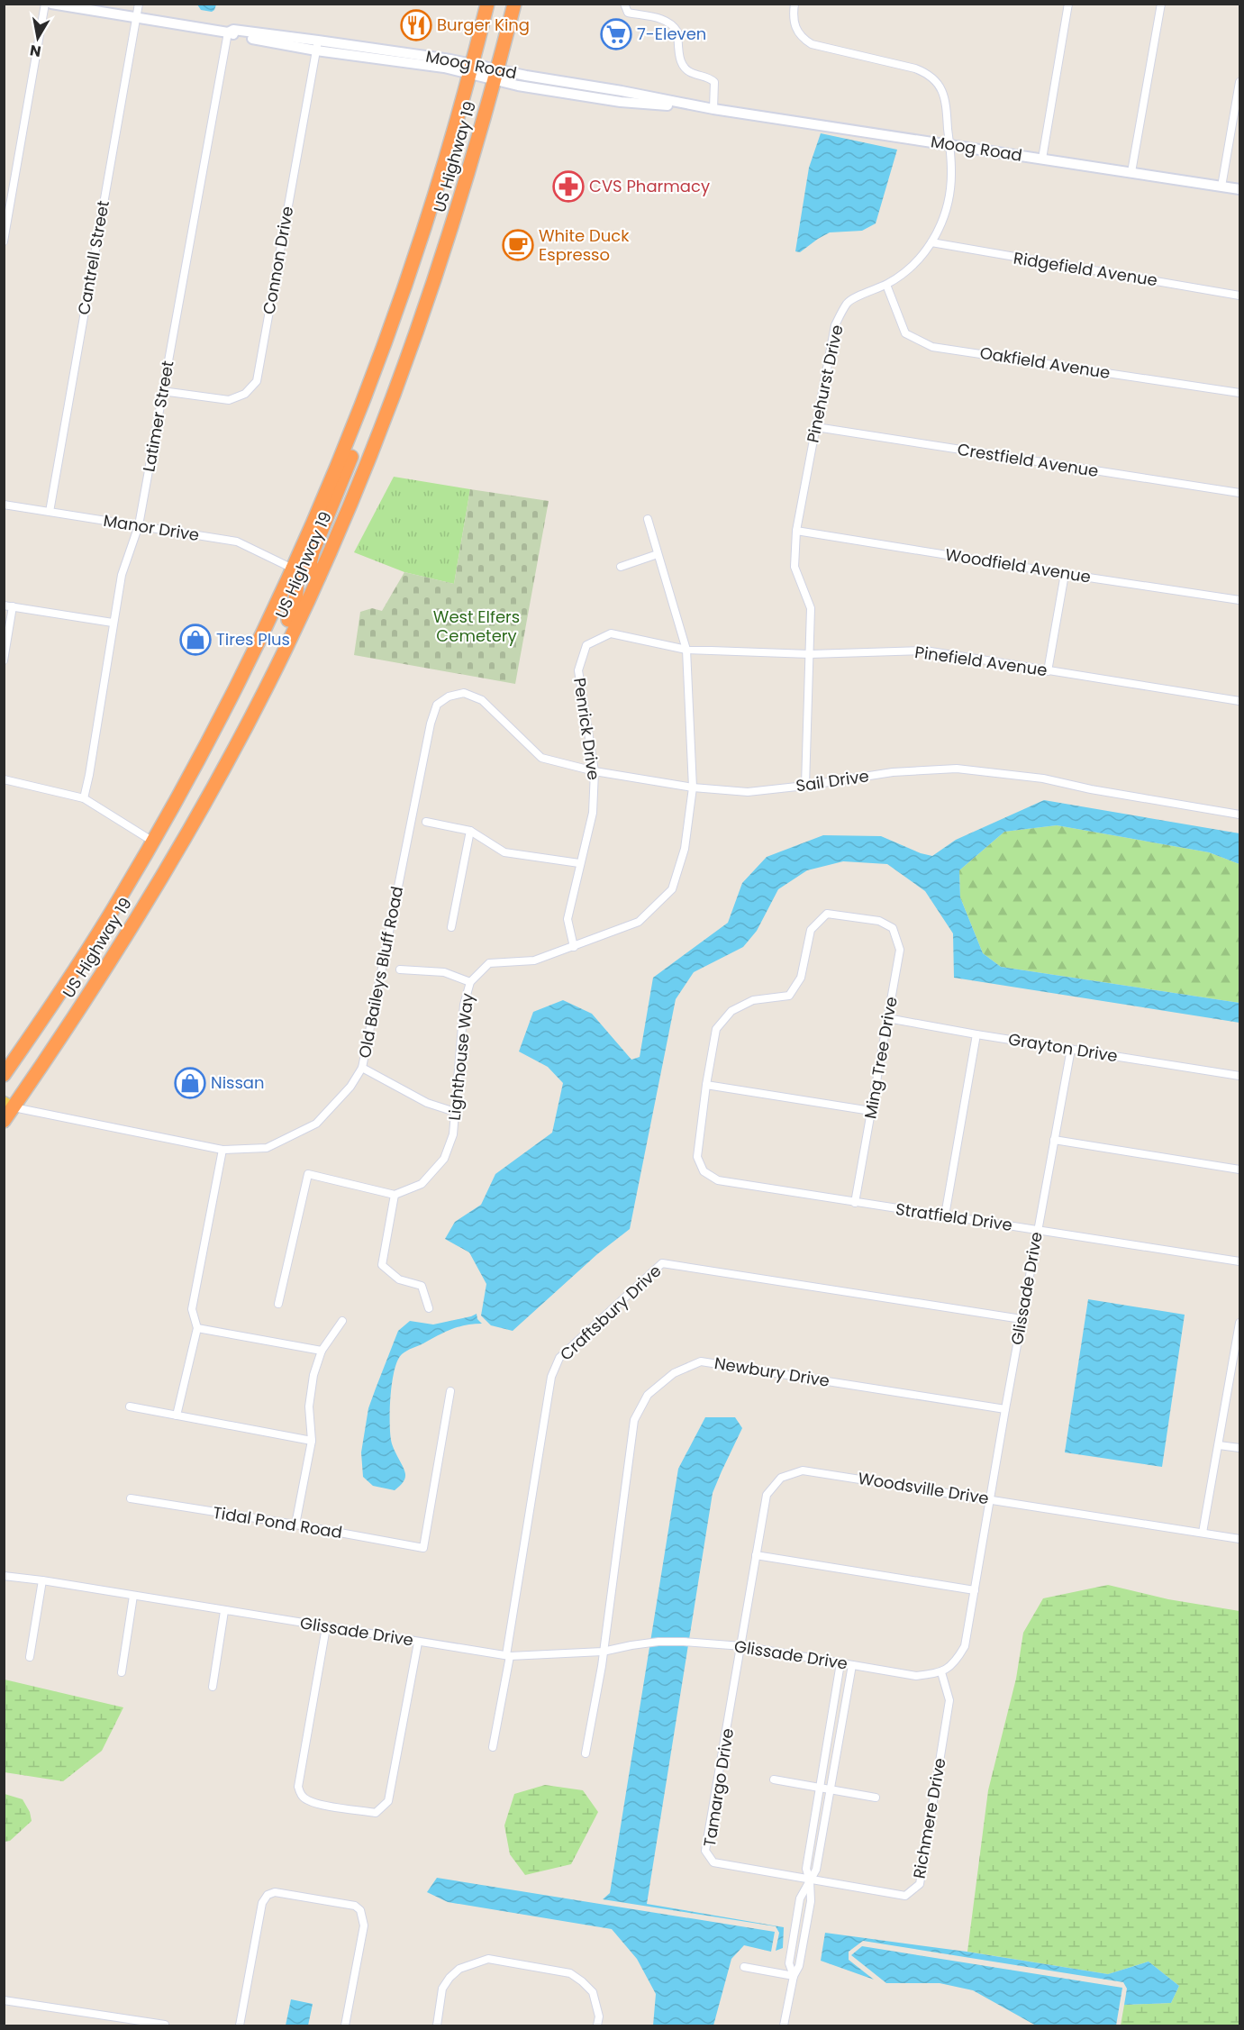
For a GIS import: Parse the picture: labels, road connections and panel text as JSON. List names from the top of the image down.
{
  "streets": {
    "highway": ["US Highway 19"],
    "street": [
      "Moog Road",
      "Cantrell Street",
      "Connon Drive",
      "Ridgefield Avenue",
      "Oakfield Avenue",
      "Pinehurst Drive",
      "Latimer Street",
      "Crestfield Avenue",
      "Manor Drive",
      "Woodfield Avenue",
      "Pinefield Avenue",
      "Penrick Drive",
      "Sail Drive",
      "Old Baileys Bluff Road",
      "Grayton Drive",
      "Lighthouse Way",
      "Ming Tree Drive",
      "Stratfield Drive",
      "Glissade Drive",
      "Craftsbury Drive",
      "Newbury Drive",
      "Woodsville Drive",
      "Tidal Pond Road",
      "Tamargo Drive",
      "Richmere Drive"
    ]
  },
  "crossings": [
    ["Moog Road", "US Highway 19"],
    ["Moog Road", "Cantrell Street"],
    ["Moog Road", "Connon Drive"],
    ["Moog Road", "Pinehurst Drive"],
    ["Moog Road", "Latimer Street"],
    ["US Highway 19", "Manor Drive"],
    ["US Highway 19", "Old Baileys Bluff Road"],
    ["Cantrell Street", "Manor Drive"],
    ["Connon Drive", "Latimer Street"],
    ["Ridgefield Avenue", "Pinehurst Drive"],
    ["Oakfield Avenue", "Pinehurst Drive"],
    ["Pinehurst Drive", "Crestfield Avenue"],
    ["Pinehurst Drive", "Woodfield Avenue"],
    ["Pinehurst Drive", "Pinefield Avenue"],
    ["Pinehurst Drive", "Sail Drive"],
    ["Latimer Street", "Manor Drive"],
    ["Pinefield Avenue", "Penrick Drive"],
    ["Pinefield Avenue", "Lighthouse Way"],
    ["Penrick Drive", "Sail Drive"],
    ["Penrick Drive", "Lighthouse Way"],
    ["Sail Drive", "Old Baileys Bluff Road"],
    ["Sail Drive", "Lighthouse Way"],
    ["Grayton Drive", "Ming Tree Drive"],
    ["Grayton Drive", "Glissade Drive"],
    ["Ming Tree Drive", "Stratfield Drive"],
    ["Stratfield Drive", "Glissade Drive"],
    ["Glissade Drive", "Craftsbury Drive"],
    ["Glissade Drive", "Newbury Drive"],
    ["Glissade Drive", "Woodsville Drive"],
    ["Glissade Drive", "Tamargo Drive"],
    ["Glissade Drive", "Richmere Drive"],
    ["Woodsville Drive", "Tamargo Drive"],
    ["Tamargo Drive", "Richmere Drive"]
  ],
  "parks": ["West Elfers Cemetery"],
  "places": {
    "restaurant": ["Burger King"],
    "supermarket": ["7-Eleven"],
    "pharmacy": ["CVS Pharmacy"],
    "cafe": ["White Duck Espresso"],
    "shop": ["Tires Plus", "Nissan"]
  },
  "north": "bottom"
}
